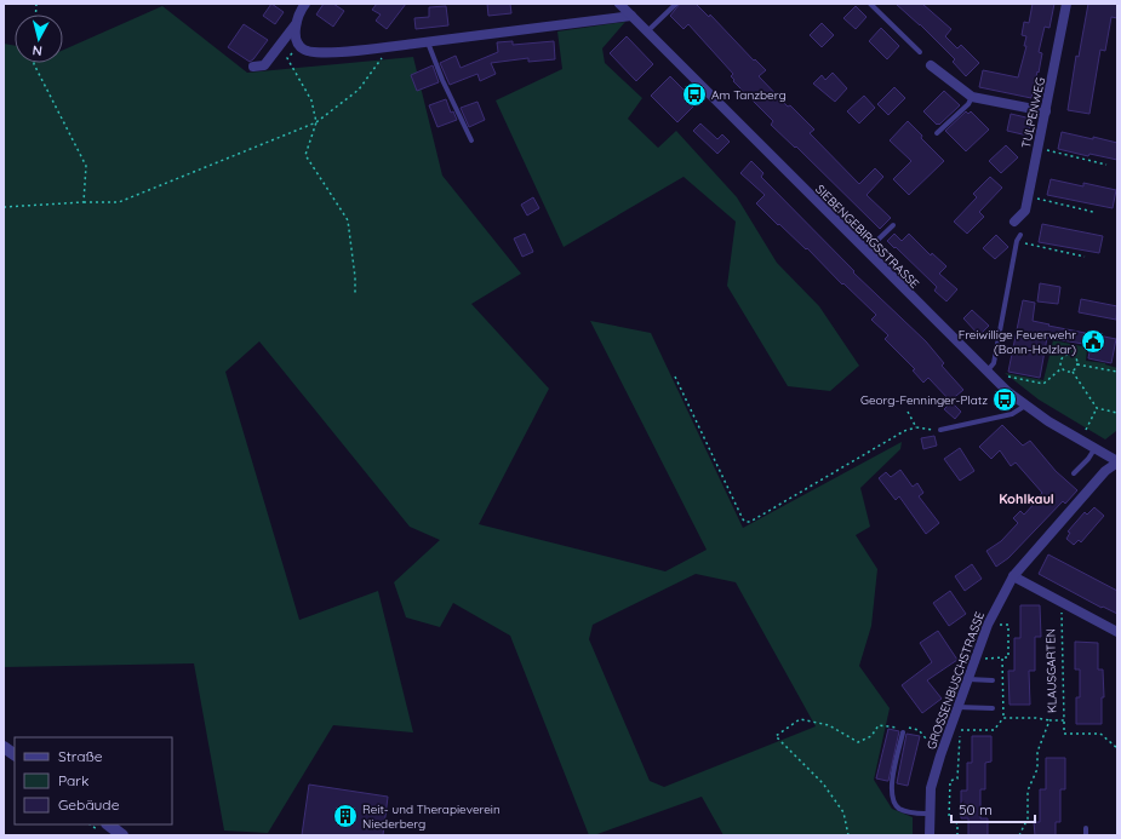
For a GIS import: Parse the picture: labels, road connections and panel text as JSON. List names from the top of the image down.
{
  "streets": {
    "street": ["TULPENWEG", "SIEBENGEBIRGSSTRASSE", "GROSSENBUSCHSTRASSE"],
    "path": ["KLAUSGARTEN"]
  },
  "crossings": [
    ["SIEBENGEBIRGSSTRASSE", "GROSSENBUSCHSTRASSE"]
  ],
  "districts": ["Kohlkaul"],
  "places": {
    "bus stop": ["Am Tanzberg", "Georg-Fenninger-Platz"],
    "public building": ["Freiwillige Feuerwehr (Bonn-Holzlar)"],
    "building": ["Reit- und Therapieverein Niederberg"]
  },
  "legend": ["Straße", "Park", "Gebäude"],
  "scale_bar": "50 m",
  "north": "bottom"
}
